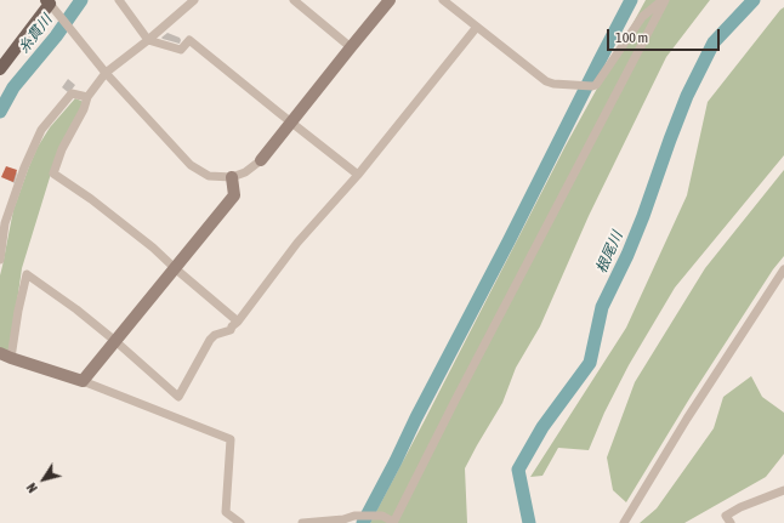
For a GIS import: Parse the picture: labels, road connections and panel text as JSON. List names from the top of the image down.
{
  "water": ["糸貫川", "根尾川"],
  "scale_bar": "100 m",
  "north": "bottom left"
}
